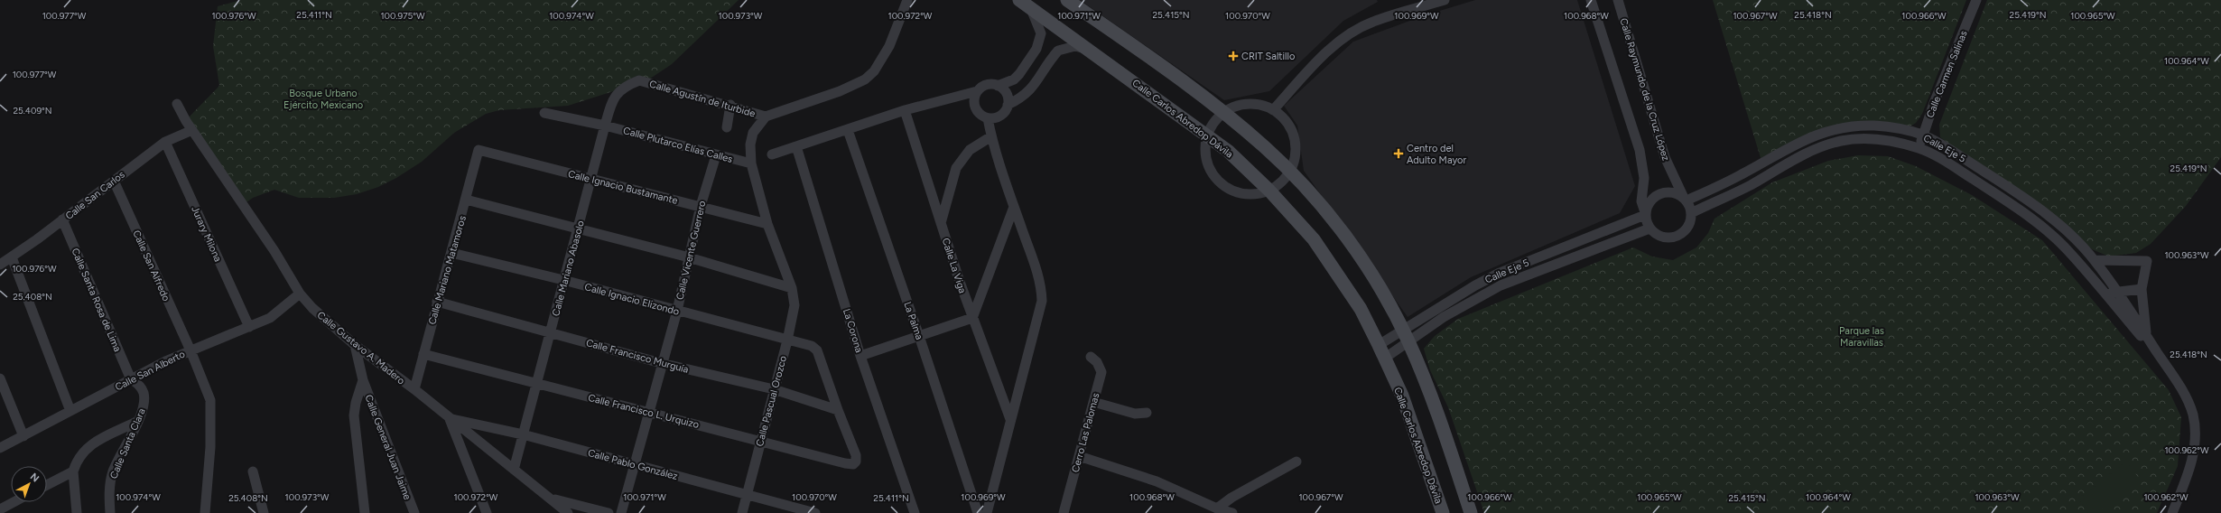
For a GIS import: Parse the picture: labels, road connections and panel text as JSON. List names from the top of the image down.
{
  "streets": {
    "main road": ["Calle Carlos Abredop Dávila"],
    "street": [
      "Calle Carmen Salinas",
      "Calle Raymundo de la Cruz López",
      "Calle Agustín de Iturbide",
      "Calle Plutarco Elías Calles",
      "Calle Eje 5",
      "Calle Ignacio Bustamante",
      "Calle San Carlos",
      "Jurary Milona",
      "Calle Vicente Guerrero",
      "Calle San Alfredo",
      "Calle La Viga",
      "Calle Mariano Abasolo",
      "Calle Mariano Matamoros",
      "Calle Ignacio Elizondo",
      "Calle Santa Rosa de Lima",
      "La Palma",
      "La Corona",
      "Calle Gustavo A. Madero",
      "Calle Francisco Murguía",
      "Calle San Alberto",
      "Calle Pascual Orozco",
      "Calle Francisco L. Urquizo",
      "Cerro Las Palomas",
      "Calle Santa Clara",
      "Calle General Juan Jaime",
      "Calle Pablo González"
    ]
  },
  "crossings": [
    ["Calle Carmen Salinas", "Calle Eje 5"],
    ["Calle Raymundo de la Cruz López", "Calle Eje 5"],
    ["Calle Agustín de Iturbide", "Calle Mariano Abasolo"],
    ["Calle Agustín de Iturbide", "Calle Pascual Orozco"],
    ["Calle Carlos Abredop Dávila", "Calle Eje 5"],
    ["Calle Plutarco Elías Calles", "Calle Vicente Guerrero"],
    ["Calle Plutarco Elías Calles", "Calle Mariano Abasolo"],
    ["Calle Plutarco Elías Calles", "Calle Pascual Orozco"],
    ["Calle Ignacio Bustamante", "Calle Vicente Guerrero"],
    ["Calle Ignacio Bustamante", "Calle Mariano Abasolo"],
    ["Calle Ignacio Bustamante", "Calle Mariano Matamoros"],
    ["Calle Ignacio Bustamante", "Calle Pascual Orozco"],
    ["Calle San Carlos", "Jurary Milona"],
    ["Calle San Carlos", "Calle San Alfredo"],
    ["Calle San Carlos", "Calle Santa Rosa de Lima"],
    ["Calle San Carlos", "Calle Gustavo A. Madero"],
    ["Jurary Milona", "Calle San Alberto"],
    ["Calle Vicente Guerrero", "Calle Ignacio Elizondo"],
    ["Calle Vicente Guerrero", "Calle Francisco Murguía"],
    ["Calle Vicente Guerrero", "Calle Francisco L. Urquizo"],
    ["Calle Vicente Guerrero", "Calle Pablo González"],
    ["Calle San Alfredo", "Calle San Alberto"],
    ["Calle Mariano Abasolo", "Calle Ignacio Elizondo"],
    ["Calle Mariano Abasolo", "Calle Gustavo A. Madero"],
    ["Calle Mariano Abasolo", "Calle Francisco Murguía"],
    ["Calle Mariano Abasolo", "Calle Francisco L. Urquizo"],
    ["Calle Mariano Abasolo", "Calle Pablo González"],
    ["Calle Mariano Matamoros", "Calle Ignacio Elizondo"],
    ["Calle Mariano Matamoros", "Calle Gustavo A. Madero"],
    ["Calle Mariano Matamoros", "Calle Francisco Murguía"],
    ["Calle Mariano Matamoros", "Calle Francisco L. Urquizo"],
    ["Calle Ignacio Elizondo", "Calle Francisco Murguía"],
    ["Calle Ignacio Elizondo", "Calle Pascual Orozco"],
    ["Calle Ignacio Elizondo", "Calle Francisco L. Urquizo"],
    ["Calle Santa Rosa de Lima", "Calle San Alberto"],
    ["Calle Santa Rosa de Lima", "Calle Santa Clara"],
    ["Calle Gustavo A. Madero", "Calle San Alberto"],
    ["Calle Gustavo A. Madero", "Calle General Juan Jaime"],
    ["Calle Gustavo A. Madero", "Calle Pablo González"],
    ["Calle Francisco Murguía", "Calle Pascual Orozco"],
    ["Calle Francisco Murguía", "Calle Francisco L. Urquizo"],
    ["Calle San Alberto", "Calle Santa Clara"],
    ["Calle Pascual Orozco", "Calle Francisco L. Urquizo"],
    ["Calle Pascual Orozco", "Calle Pablo González"]
  ],
  "parks": ["Bosque Urbano Ejército Mexicano", "Parque las Maravillas"],
  "places": {
    "health": ["CRIT Saltillo", "Centro del Adulto Mayor"]
  },
  "north": "top right",
  "coordinates": [
    "25.411°N",
    "25.415°N",
    "25.418°N",
    "25.419°N",
    "100.977°W",
    "100.975°W",
    "100.974°W",
    "100.973°W",
    "100.972°W",
    "100.971°W",
    "100.970°W",
    "100.967°W",
    "100.966°W",
    "100.976°W",
    "100.969°W",
    "100.968°W",
    "100.965°W",
    "100.964°W",
    "25.409°N",
    "100.963°W",
    "25.408°N",
    "100.962°W"
  ]
}
